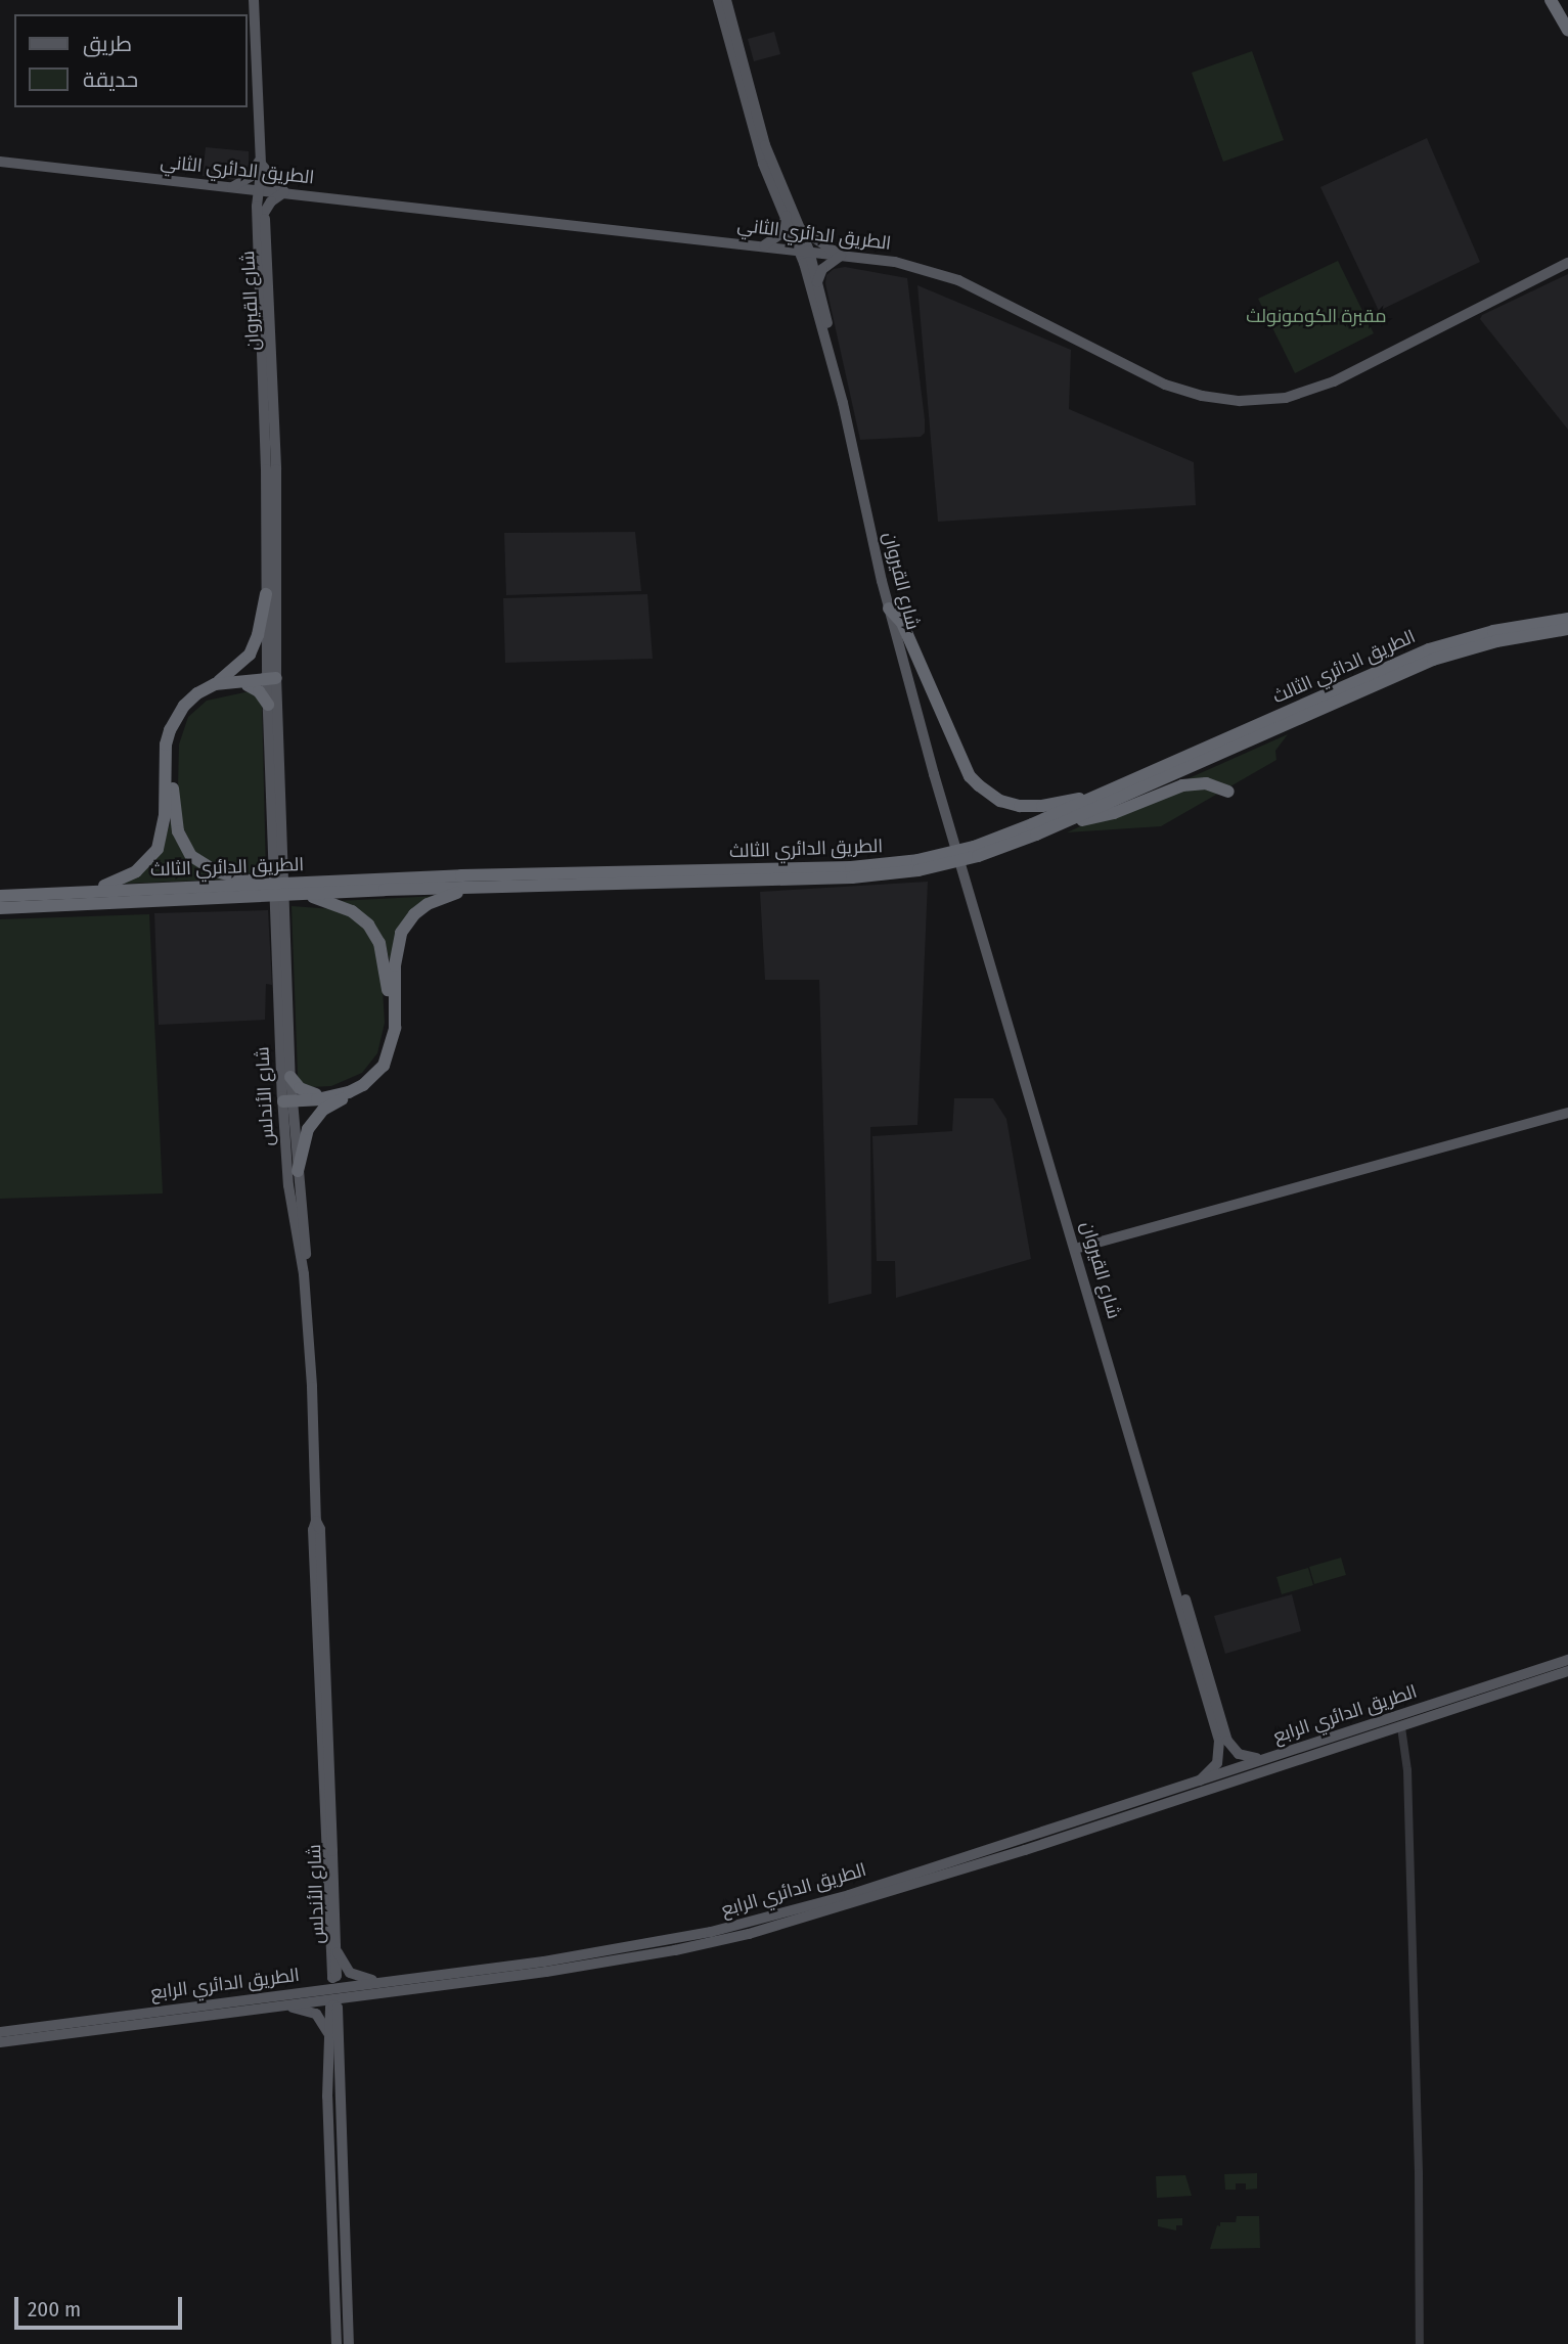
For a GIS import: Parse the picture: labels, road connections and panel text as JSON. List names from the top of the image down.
{
  "streets": {
    "highway": ["الطريق الدائري الثالث"],
    "main road": [
      "الطريق الدائري الثاني",
      "شارع القيروان",
      "شارع الأندلس",
      "الطريق الدائري الرابع"
    ]
  },
  "crossings": [
    ["الطريق الدائري الثاني", "شارع القيروان"]
  ],
  "parks": ["مقبرة الكومونولث"],
  "legend": ["طريق", "حديقة"],
  "scale_bar": "200 m"
}
